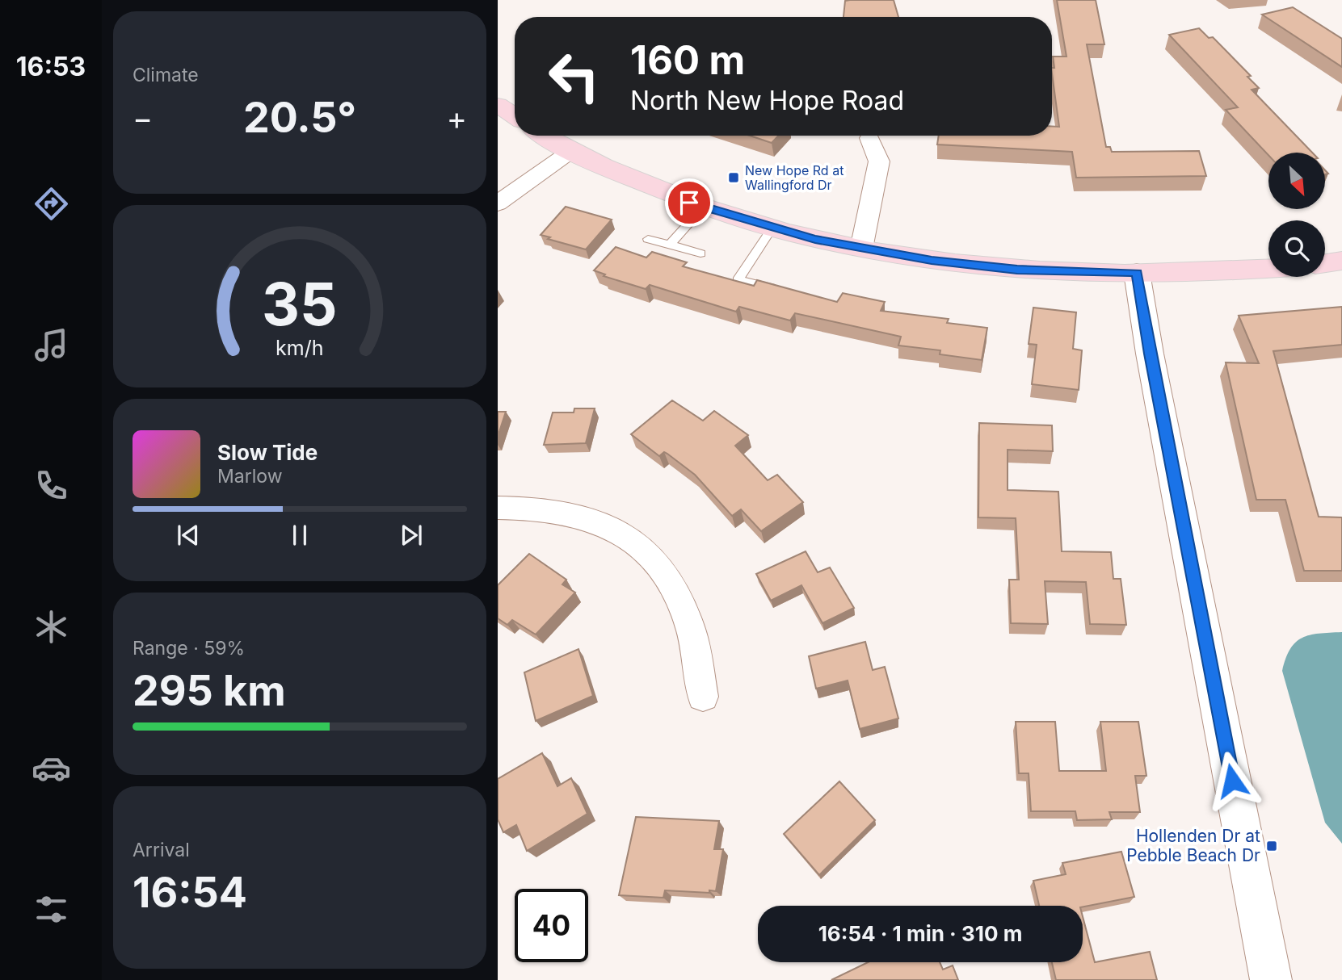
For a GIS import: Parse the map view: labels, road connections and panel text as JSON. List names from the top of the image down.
{
  "places": {
    "transit": ["New Hope Rd at Wallingford Dr", "Hollenden Dr at Pebble Beach Dr"]
  },
  "north": "bottom right",
  "page": {
    "tabs": "16:53",
    "tile": [
      "Climate",
      ["Range · 59%", "295 km"],
      ["Arrival", "16:54"]
    ],
    "turn": ["160 m", "North New Hope Road"],
    "heat": ["−", "20.5°", "+"],
    "song": ["Slow Tide", "Marlow"],
    "limit": "40",
    "trip": "16:54 · 1 min · 310 m",
    "gauge": ["35", "km/h"]
  }
}
